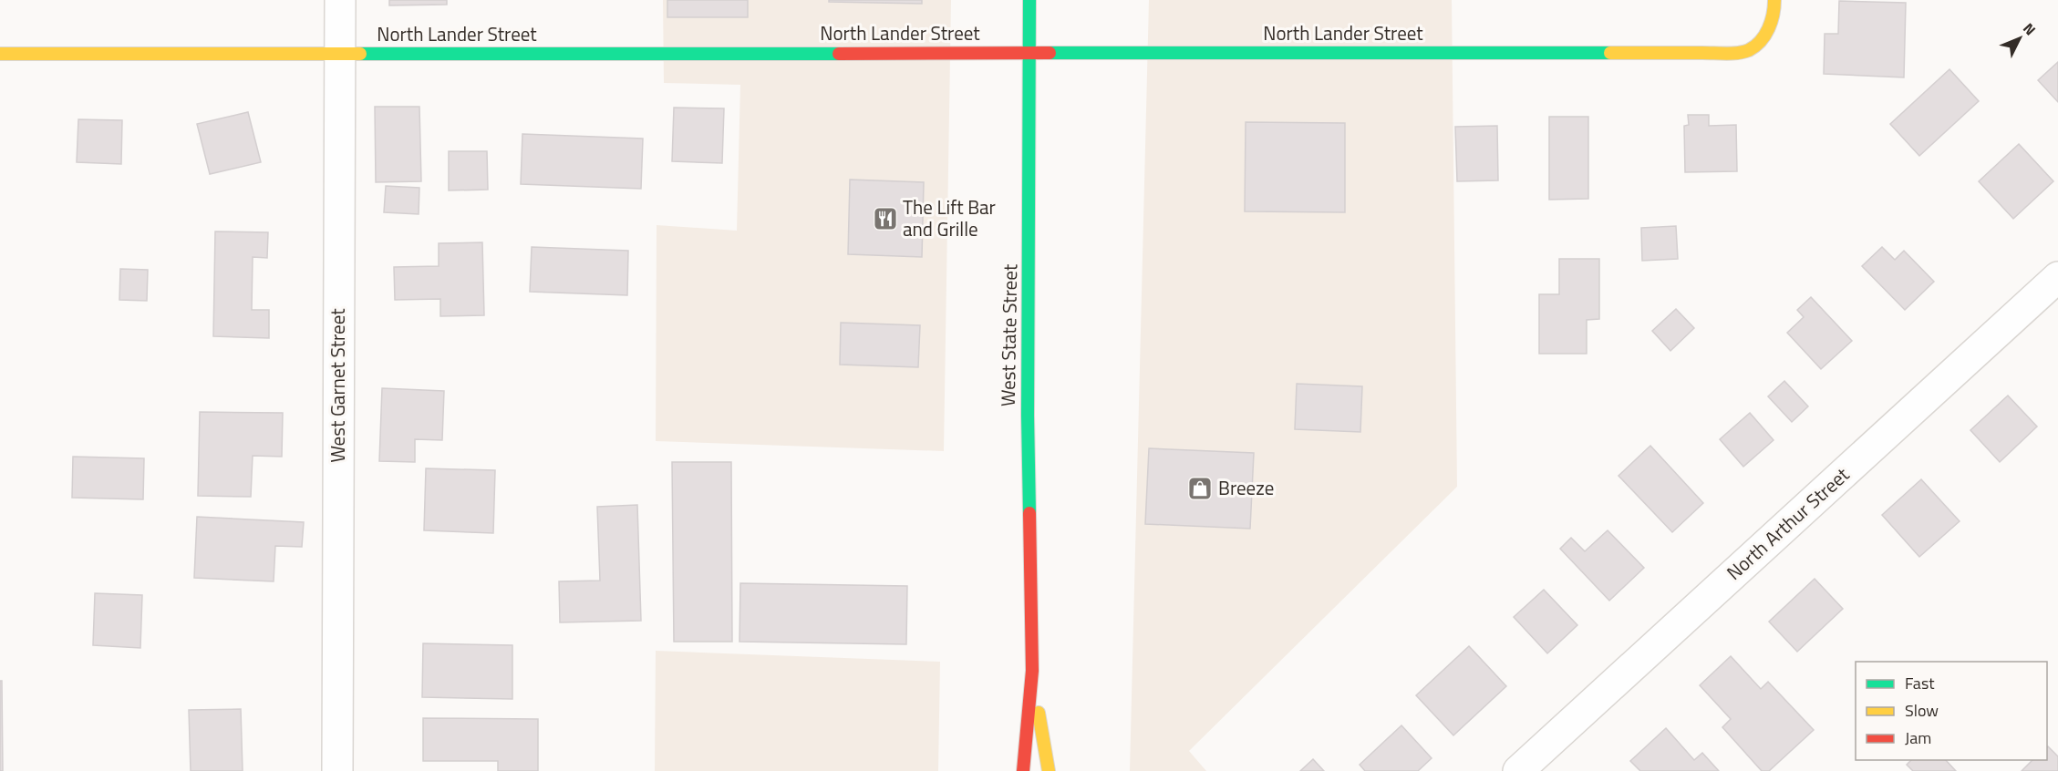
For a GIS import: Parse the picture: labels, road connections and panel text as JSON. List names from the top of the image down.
{
  "streets": {
    "street": [
      "North Lander Street",
      "West State Street",
      "West Garnet Street",
      "North Arthur Street"
    ]
  },
  "crossings": [
    ["North Lander Street", "West State Street"],
    ["North Lander Street", "West Garnet Street"]
  ],
  "places": {
    "restaurant": ["The Lift Bar and Grille"],
    "shop": ["Breeze"]
  },
  "legend": ["Fast", "Slow", "Jam"],
  "north": "top right"
}
